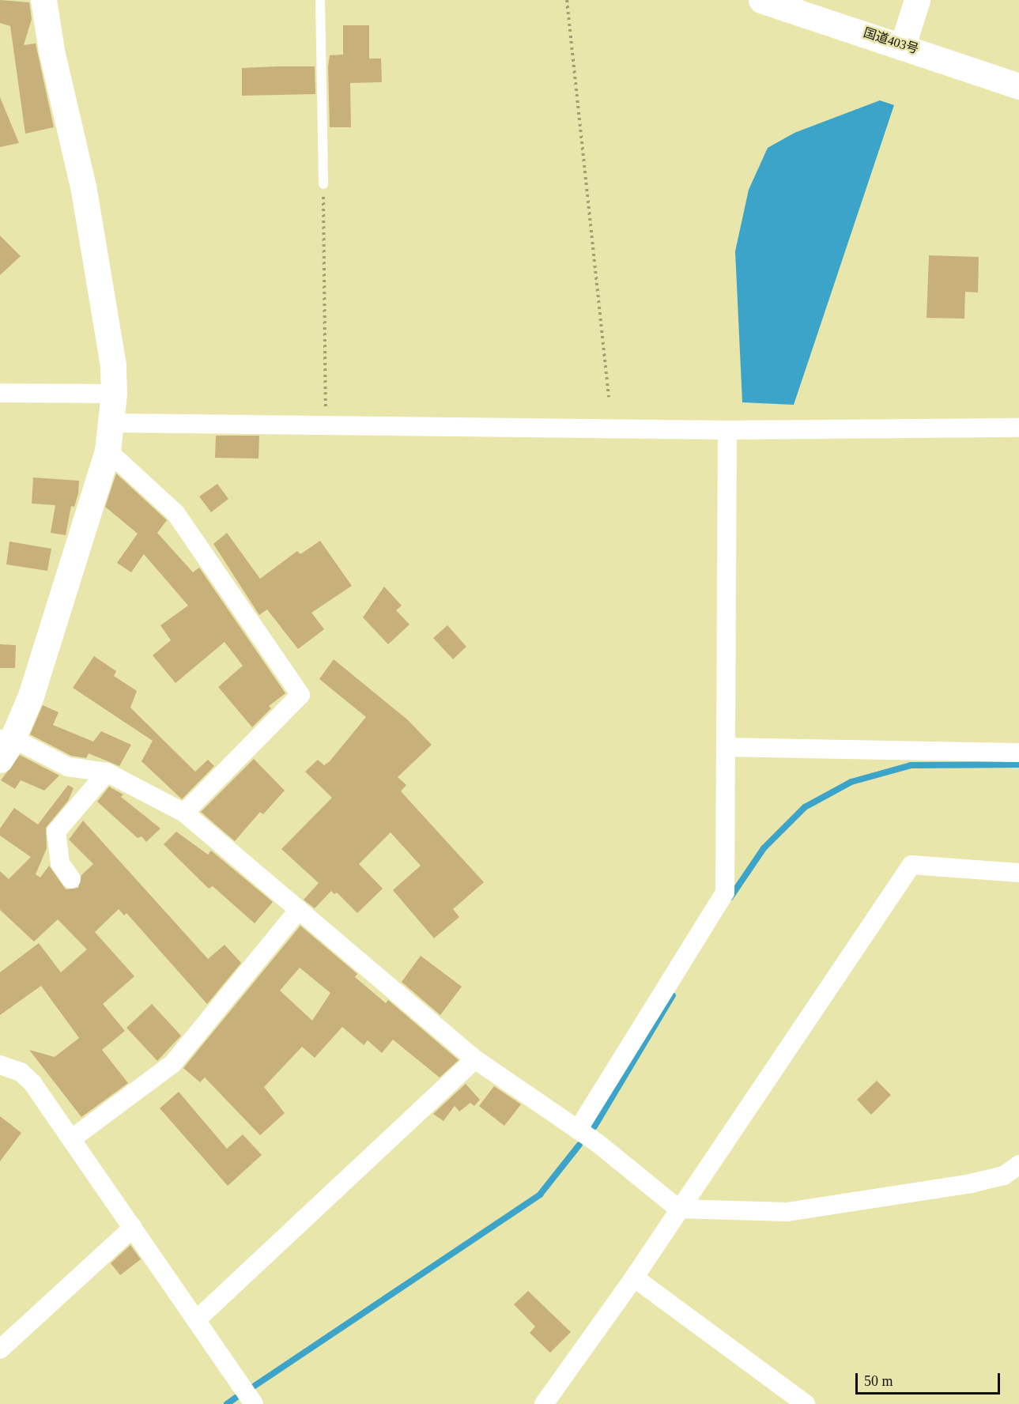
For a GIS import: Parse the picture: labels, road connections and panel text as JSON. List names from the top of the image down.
{
  "streets": {
    "main road": ["国道403号"]
  },
  "scale_bar": "50 m"
}
